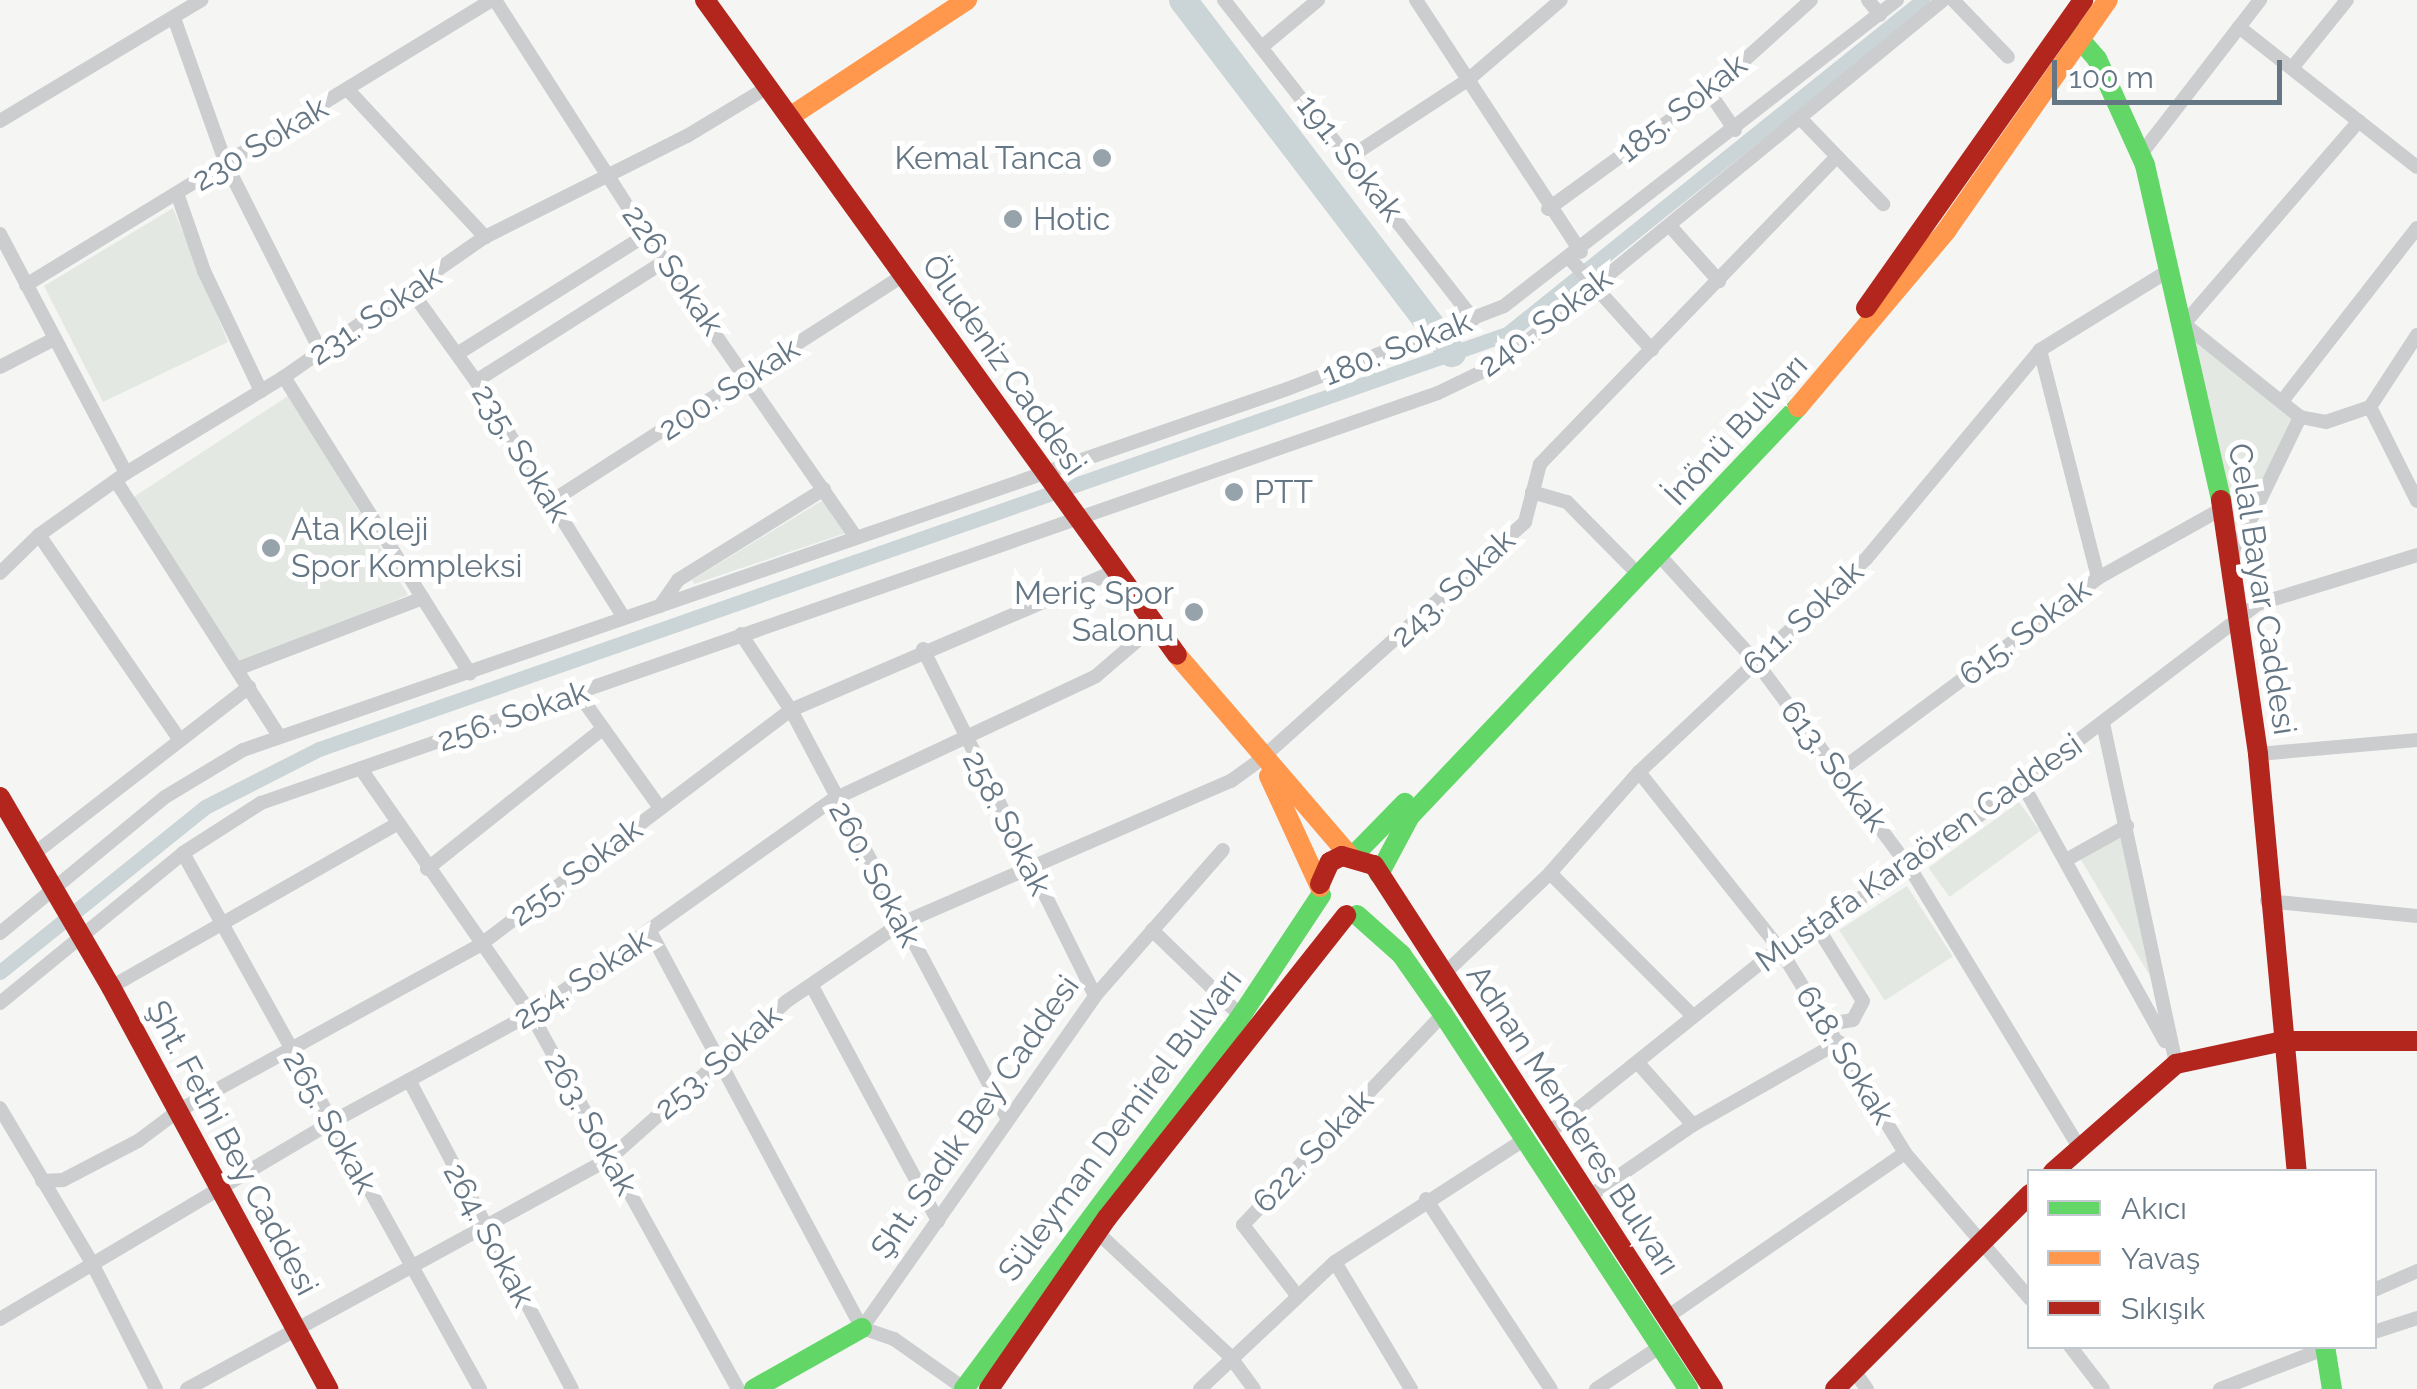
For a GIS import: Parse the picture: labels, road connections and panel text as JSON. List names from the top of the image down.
{
  "streets": {
    "main road": [
      "Öludeniz Caddesi",
      "İnönü Bulvarı",
      "Celal Bayar Caddesi",
      "Şht. Sadık Bey Caddesi",
      "Adnan Menderes Bulvarı",
      "Süleyman Demirel Bulvarı",
      "Şht. Fethi Bey Caddesi"
    ],
    "street": [
      "185. Sokak",
      "230 Sokak",
      "191. Sokak",
      "226 Sokak",
      "231. Sokak",
      "240. Sokak",
      "180. Sokak",
      "200. Sokak",
      "235. Sokak",
      "243. Sokak",
      "611. Sokak",
      "615. Sokak",
      "256. Sokak",
      "613. Sokak",
      "258. Sokak",
      "Mustafa Karaören Caddesi",
      "255. Sokak",
      "260. Sokak",
      "254. Sokak",
      "618. Sokak",
      "253. Sokak",
      "265. Sokak",
      "263. Sokak",
      "622. Sokak",
      "264. Sokak"
    ]
  },
  "crossings": [
    ["230 Sokak", "226 Sokak"],
    ["191. Sokak", "180. Sokak"],
    ["226 Sokak", "231. Sokak"],
    ["226 Sokak", "200. Sokak"],
    ["226 Sokak", "256. Sokak"],
    ["231. Sokak", "Öludeniz Caddesi"],
    ["231. Sokak", "235. Sokak"],
    ["240. Sokak", "Öludeniz Caddesi"],
    ["240. Sokak", "256. Sokak"],
    ["180. Sokak", "Öludeniz Caddesi"],
    ["180. Sokak", "256. Sokak"],
    ["Öludeniz Caddesi", "200. Sokak"],
    ["Öludeniz Caddesi", "243. Sokak"],
    ["Öludeniz Caddesi", "256. Sokak"],
    ["Öludeniz Caddesi", "255. Sokak"],
    ["Öludeniz Caddesi", "254. Sokak"],
    ["Öludeniz Caddesi", "253. Sokak"],
    ["Öludeniz Caddesi", "Adnan Menderes Bulvarı"],
    ["200. Sokak", "235. Sokak"],
    ["İnönü Bulvarı", "Celal Bayar Caddesi"],
    ["İnönü Bulvarı", "613. Sokak"],
    ["İnönü Bulvarı", "Adnan Menderes Bulvarı"],
    ["İnönü Bulvarı", "Süleyman Demirel Bulvarı"],
    ["235. Sokak", "256. Sokak"],
    ["243. Sokak", "253. Sokak"],
    ["243. Sokak", "Adnan Menderes Bulvarı"],
    ["Celal Bayar Caddesi", "611. Sokak"],
    ["Celal Bayar Caddesi", "615. Sokak"],
    ["Celal Bayar Caddesi", "Mustafa Karaören Caddesi"],
    ["611. Sokak", "613. Sokak"],
    ["611. Sokak", "618. Sokak"],
    ["611. Sokak", "Adnan Menderes Bulvarı"],
    ["615. Sokak", "613. Sokak"],
    ["256. Sokak", "260. Sokak"],
    ["256. Sokak", "265. Sokak"],
    ["256. Sokak", "263. Sokak"],
    ["256. Sokak", "Şht. Fethi Bey Caddesi"],
    ["613. Sokak", "Mustafa Karaören Caddesi"],
    ["258. Sokak", "255. Sokak"],
    ["258. Sokak", "254. Sokak"],
    ["258. Sokak", "253. Sokak"],
    ["258. Sokak", "Şht. Sadık Bey Caddesi"],
    ["Mustafa Karaören Caddesi", "618. Sokak"],
    ["Mustafa Karaören Caddesi", "Adnan Menderes Bulvarı"],
    ["Mustafa Karaören Caddesi", "622. Sokak"],
    ["255. Sokak", "260. Sokak"],
    ["255. Sokak", "265. Sokak"],
    ["255. Sokak", "263. Sokak"],
    ["255. Sokak", "Şht. Fethi Bey Caddesi"],
    ["260. Sokak", "254. Sokak"],
    ["260. Sokak", "253. Sokak"],
    ["260. Sokak", "Şht. Sadık Bey Caddesi"],
    ["254. Sokak", "265. Sokak"],
    ["254. Sokak", "263. Sokak"],
    ["254. Sokak", "Şht. Fethi Bey Caddesi"],
    ["254. Sokak", "264. Sokak"],
    ["253. Sokak", "Adnan Menderes Bulvarı"],
    ["253. Sokak", "265. Sokak"],
    ["253. Sokak", "263. Sokak"],
    ["253. Sokak", "Şht. Fethi Bey Caddesi"],
    ["253. Sokak", "264. Sokak"],
    ["Adnan Menderes Bulvarı", "Süleyman Demirel Bulvarı"],
    ["Adnan Menderes Bulvarı", "622. Sokak"]
  ],
  "places": [
    "Kemal Tanca",
    "Hotic",
    "PTT",
    "Ata Koleji Spor Kompleksi",
    "Meriç Spor Salonu"
  ],
  "legend": ["Akıcı", "Yavaş", "Sıkışık"],
  "scale_bar": "100 m"
}
